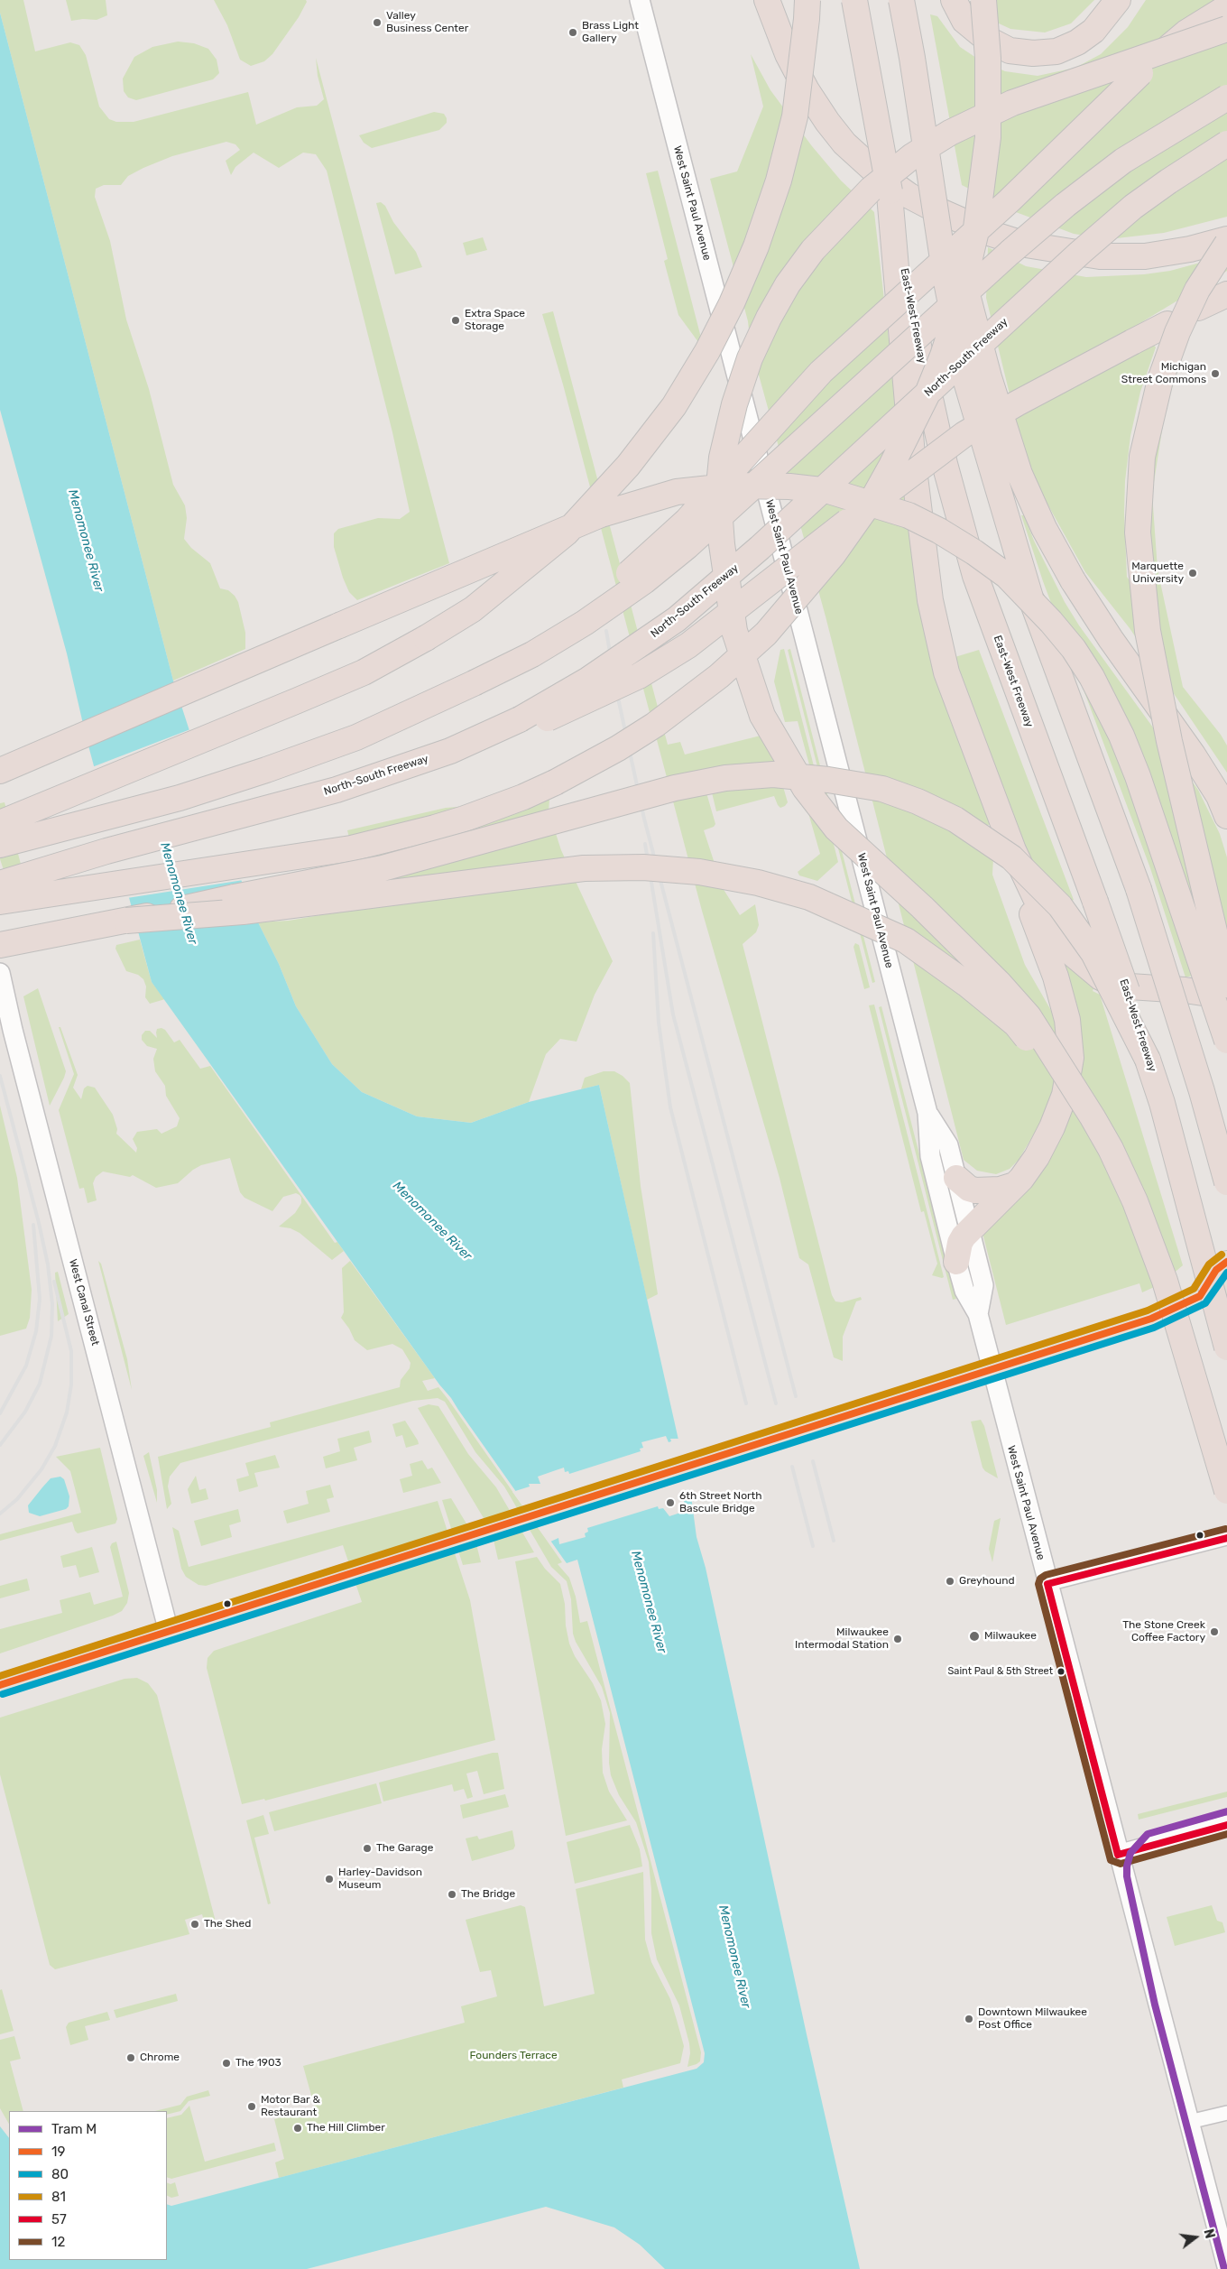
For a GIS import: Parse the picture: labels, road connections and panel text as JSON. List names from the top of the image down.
{
  "streets": {
    "highway": ["East-West Freeway", "North-South Freeway"],
    "street": ["West Saint Paul Avenue", "West Canal Street"]
  },
  "water": ["Menomonee River"],
  "parks": ["Founders Terrace"],
  "places": [
    "Valley Business Center",
    "Brass Light Gallery",
    "Extra Space Storage",
    "Michigan Street Commons",
    "Marquette University",
    "6th Street North Bascule Bridge",
    "Greyhound",
    "The Stone Creek Coffee Factory",
    "Milwaukee",
    "Milwaukee Intermodal Station",
    "Saint Paul & 5th Street",
    "The Garage",
    "Harley-Davidson Museum",
    "The Bridge",
    "The Shed",
    "Downtown Milwaukee Post Office",
    "Chrome",
    "The 1903",
    "Motor Bar & Restaurant",
    "The Hill Climber"
  ],
  "lines": [
    "transit line 81",
    "transit line 19",
    "transit line 80",
    "transit line 12",
    "transit line 57",
    "tram line M"
  ],
  "legend": [
    "Tram M",
    "19",
    "80",
    "81",
    "57",
    "12"
  ],
  "north": "right"
}
